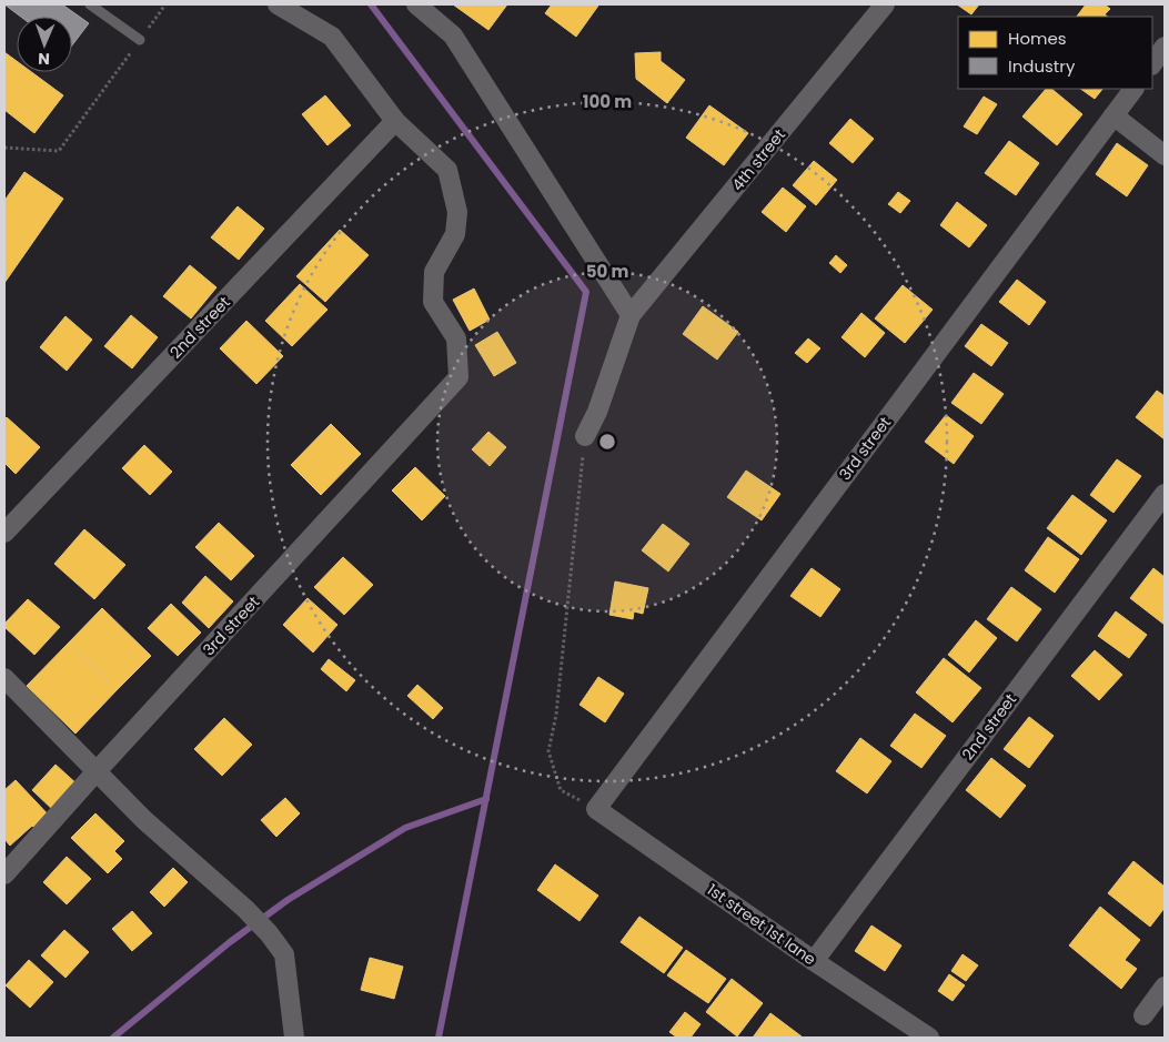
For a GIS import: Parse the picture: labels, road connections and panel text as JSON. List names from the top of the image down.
{
  "streets": {
    "street": [
      "4th street",
      "2nd street",
      "3rd street",
      "1st street 1st lane"
    ]
  },
  "crossings": [
    ["2nd street", "3rd street"],
    ["2nd street", "1st street 1st lane"],
    ["3rd street", "1st street 1st lane"]
  ],
  "legend": ["Homes", "Industry"],
  "north": "bottom",
  "rings": ["100 m", "50 m"]
}
